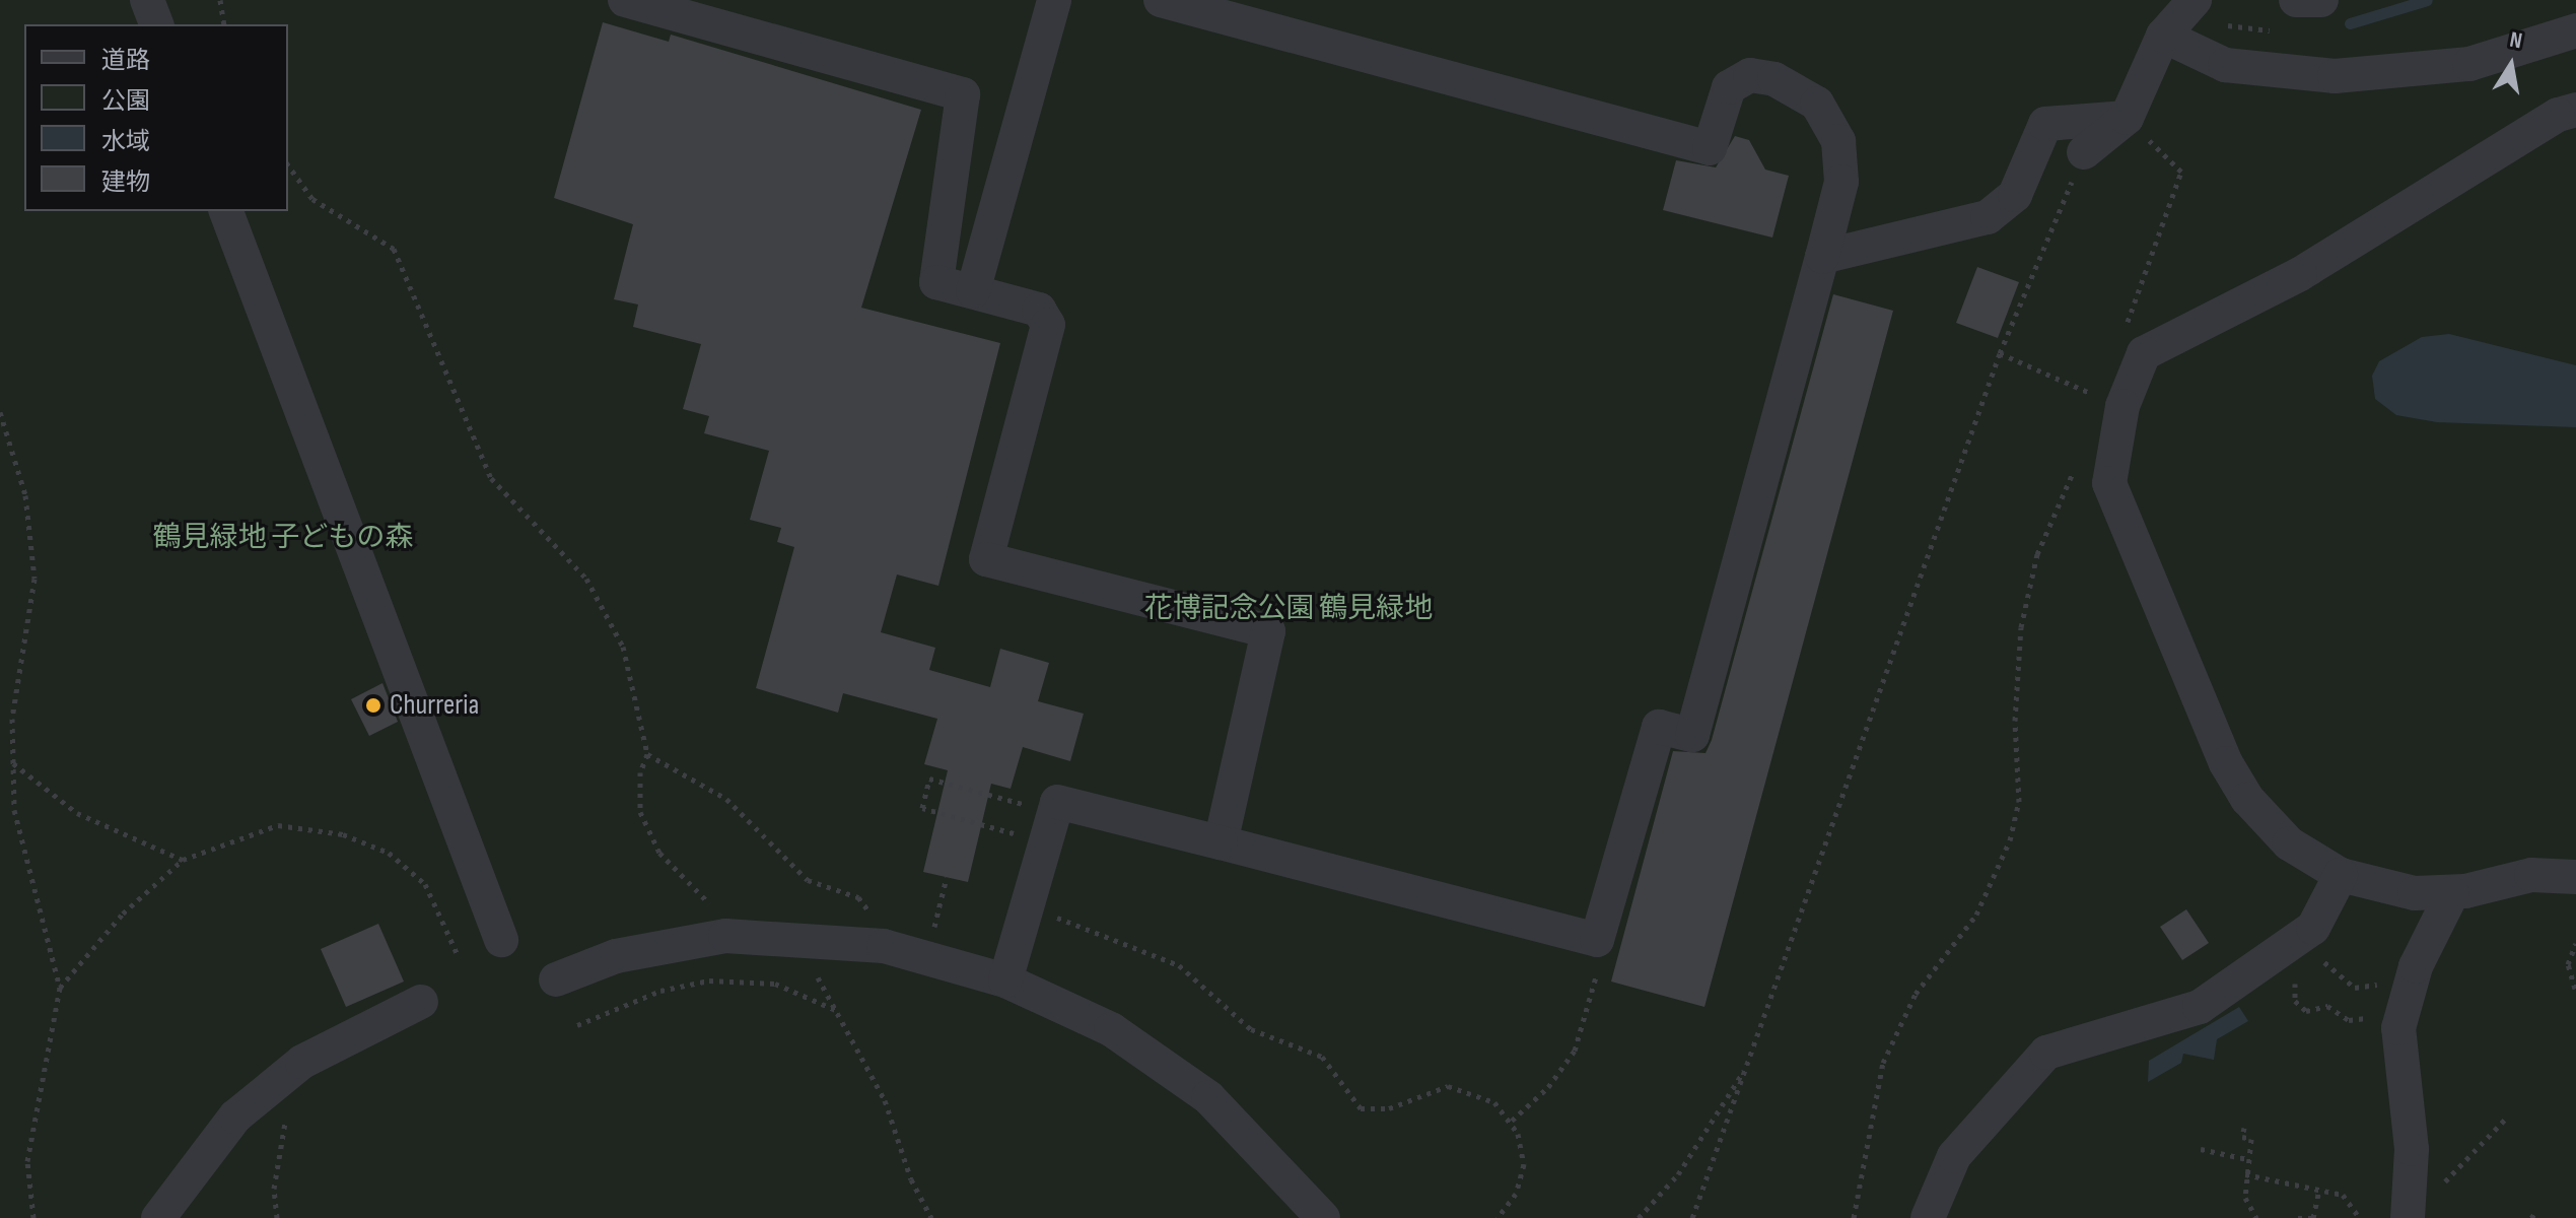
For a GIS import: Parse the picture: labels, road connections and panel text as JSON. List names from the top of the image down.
{
  "parks": ["鶴見緑地 子どもの森", "花博記念公園 鶴見緑地"],
  "places": ["Churreria"],
  "legend": [
    "道路",
    "公園",
    "水域",
    "建物"
  ],
  "north": "top"
}
